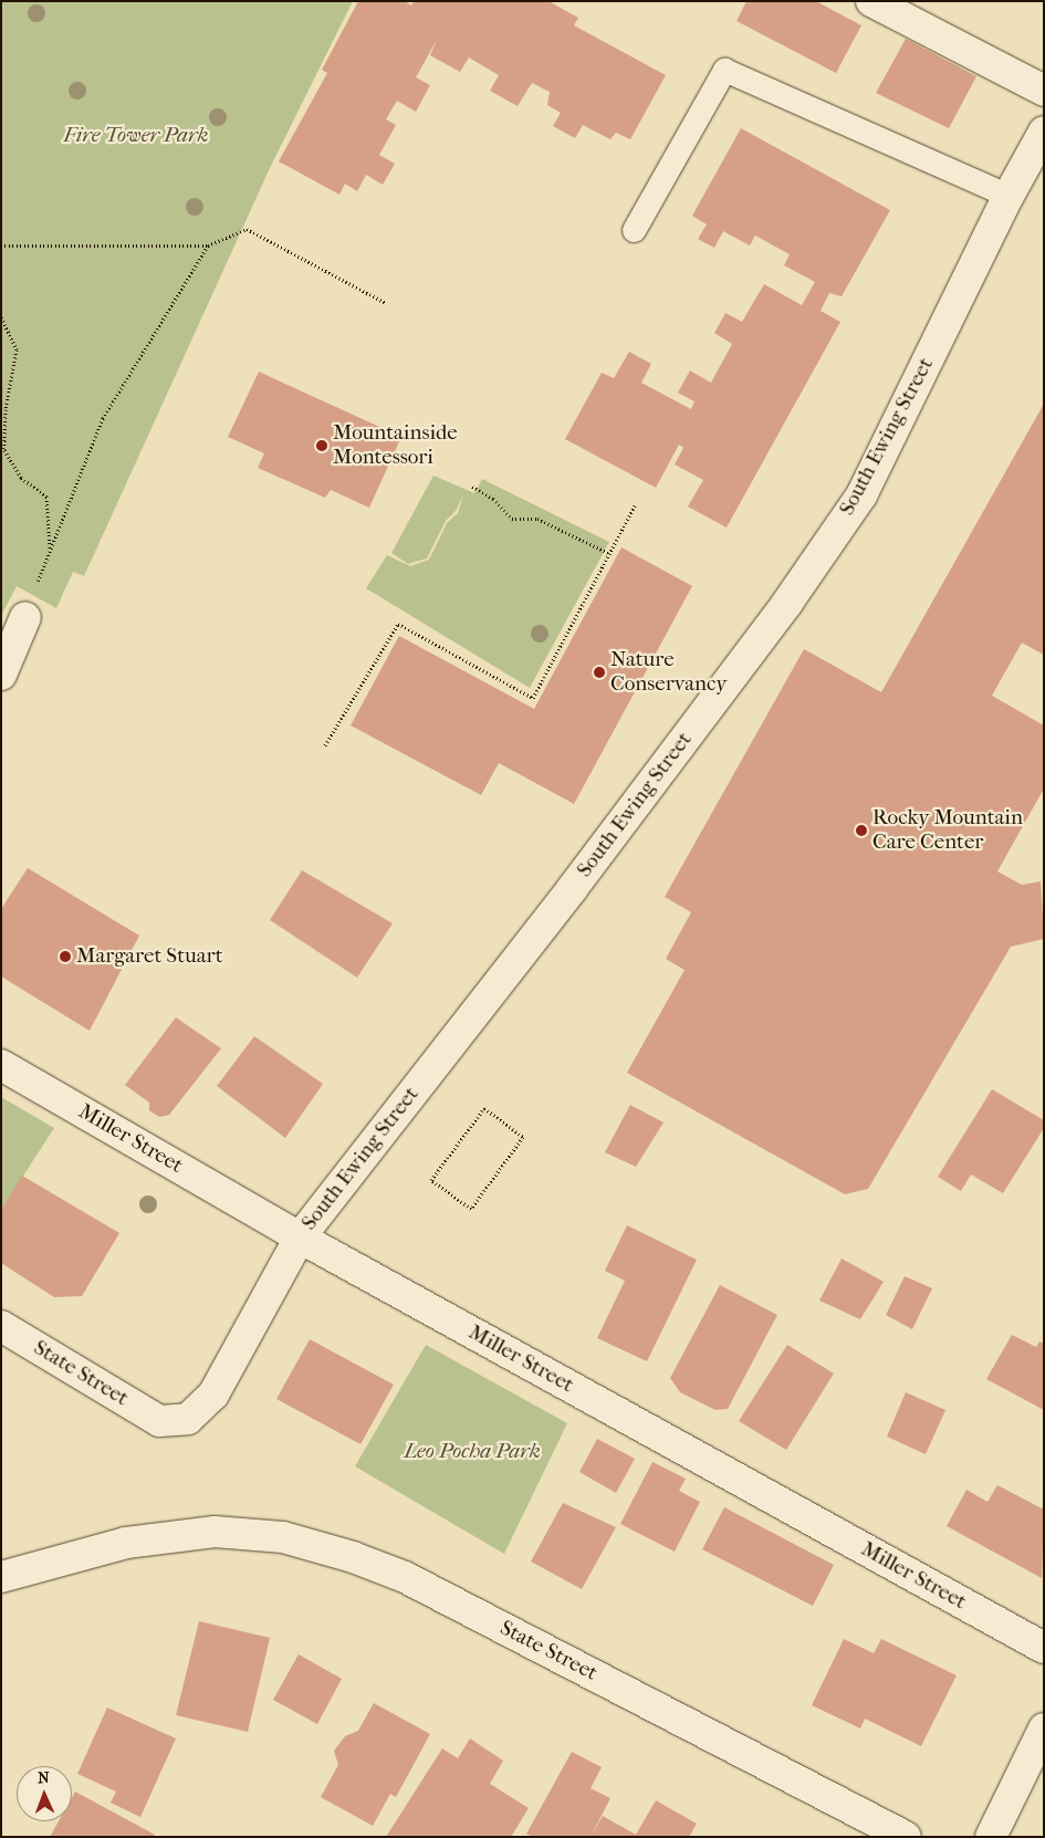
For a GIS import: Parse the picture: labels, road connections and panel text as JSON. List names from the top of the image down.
{
  "streets": {
    "street": ["South Ewing Street", "Miller Street", "State Street"]
  },
  "crossings": [
    ["South Ewing Street", "Miller Street"],
    ["South Ewing Street", "State Street"]
  ],
  "parks": ["Fire Tower Park", "Leo Pocha Park"],
  "places": [
    "Mountainside Montessori",
    "Nature Conservancy",
    "Rocky Mountain Care Center",
    "Margaret Stuart"
  ],
  "north": "top"
}
